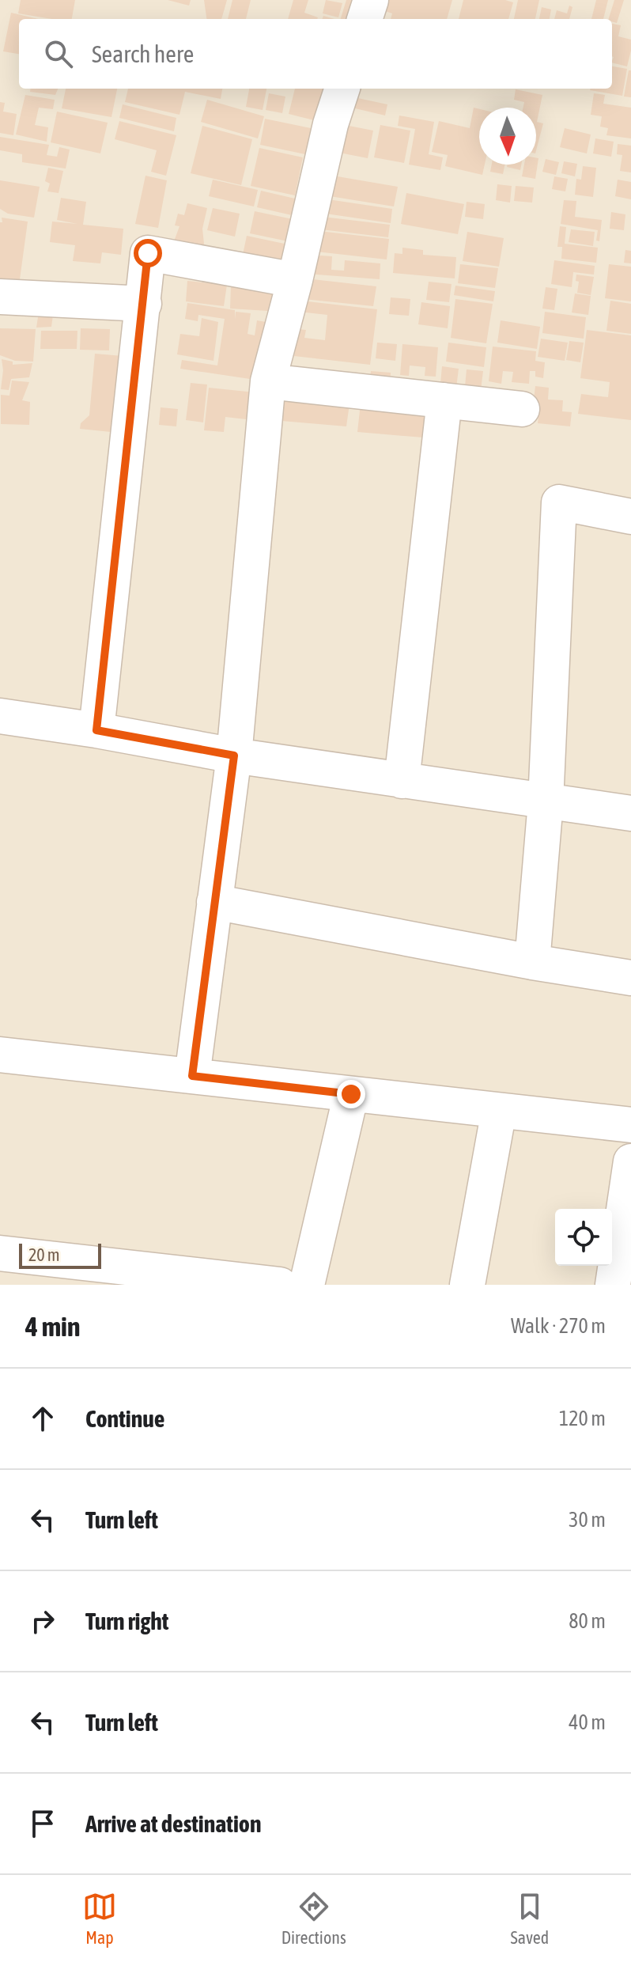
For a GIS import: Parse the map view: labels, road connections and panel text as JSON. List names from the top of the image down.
{
  "scale_bar": "20 m",
  "north": "bottom",
  "page": {
    "search": "Search here",
    "scale": "20 m",
    "heading": ["4 min", "Walk · 270 m"],
    "list": [
      ["Continue", "120 m"],
      ["Turn left", "30 m"],
      ["Turn right", "80 m"],
      ["Turn left", "40 m"],
      "Arrive at destination"
    ],
    "nav": ["Map", "Directions", "Saved"]
  }
}
